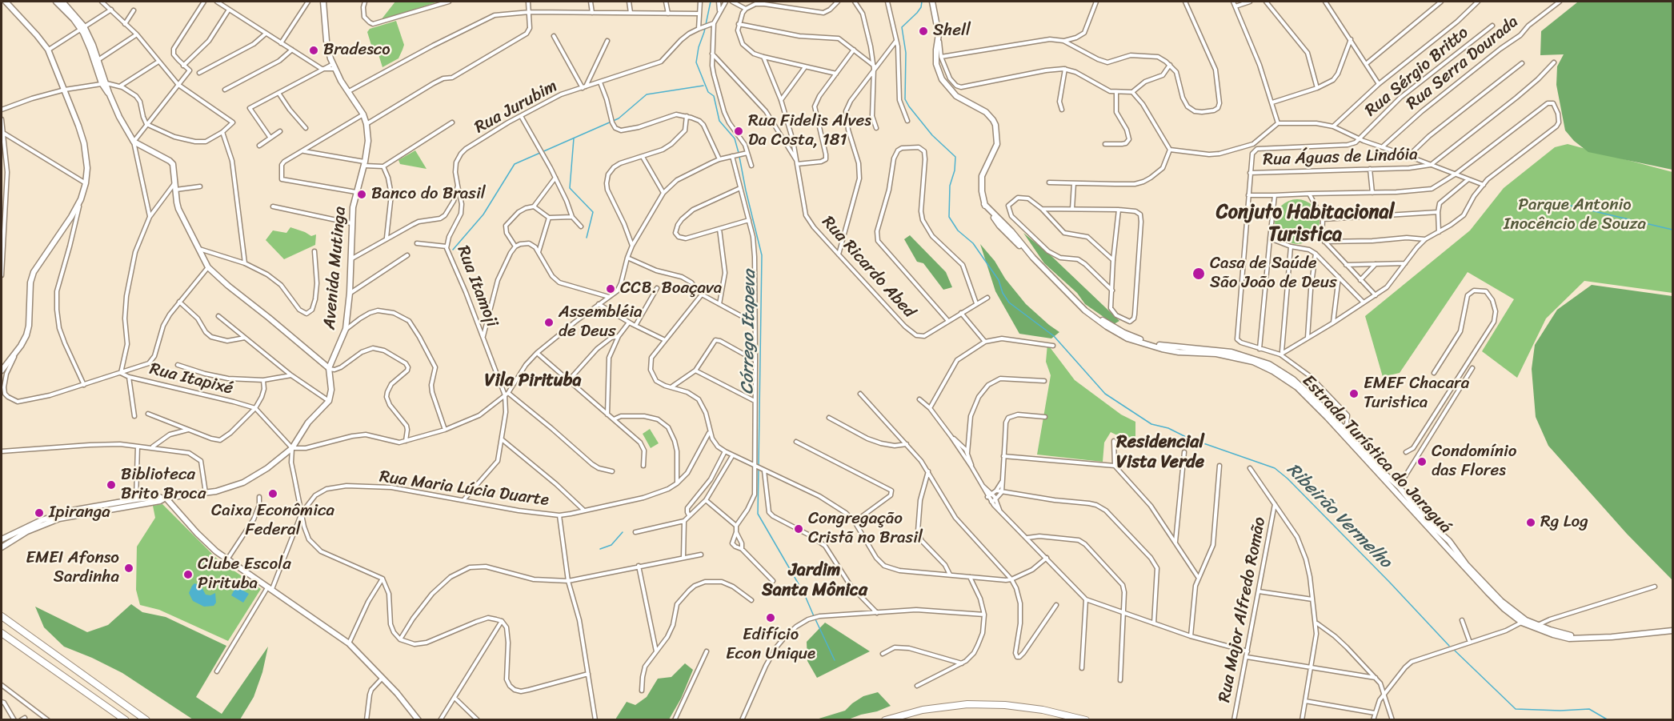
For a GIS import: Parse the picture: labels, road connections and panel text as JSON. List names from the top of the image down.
{
  "streets": {
    "main road": ["Avenida Mutinga", "Estrada Turística do Jaraguá"],
    "street": [
      "Rua Serra Dourada",
      "Rua Sérgio Britto",
      "Rua Jurubim",
      "Rua Águas de Lindóia",
      "Rua Ricardo Abed",
      "Rua Itamoji",
      "Rua Itapixé",
      "Rua Maria Lúcia Duarte",
      "Rua Major Alfredo Romão"
    ]
  },
  "crossings": [
    ["Rua Sérgio Britto", "Rua Águas de Lindóia"],
    ["Rua Jurubim", "Avenida Mutinga"],
    ["Rua Jurubim", "Rua Itamoji"]
  ],
  "districts": [
    "Conjuto Habitacional Turistica",
    "Vila Pirituba",
    "Residencial Vista Verde",
    "Jardim Santa Mônica"
  ],
  "water": ["Córrego Itapeva", "Ribeirão Vermelho"],
  "parks": ["Parque Antonio Inocêncio de Souza"],
  "places": [
    "Shell",
    "Bradesco",
    "Rua Fidelis Alves Da Costa, 181",
    "Banco do Brasil",
    "Casa de Saúde São João de Deus",
    "CCB. Boaçava",
    "Assembléia de Deus",
    "EMEF Chacara Turistica",
    "Condomínio das Flores",
    "Biblioteca Brito Broca",
    "Caixa Econômica Federal",
    "Ipiranga",
    "Rg Log",
    "Congregação Cristã no Brasil",
    "EMEI Afonso Sardinha",
    "Clube Escola Pirituba",
    "Edifício Econ Unique"
  ]
}
